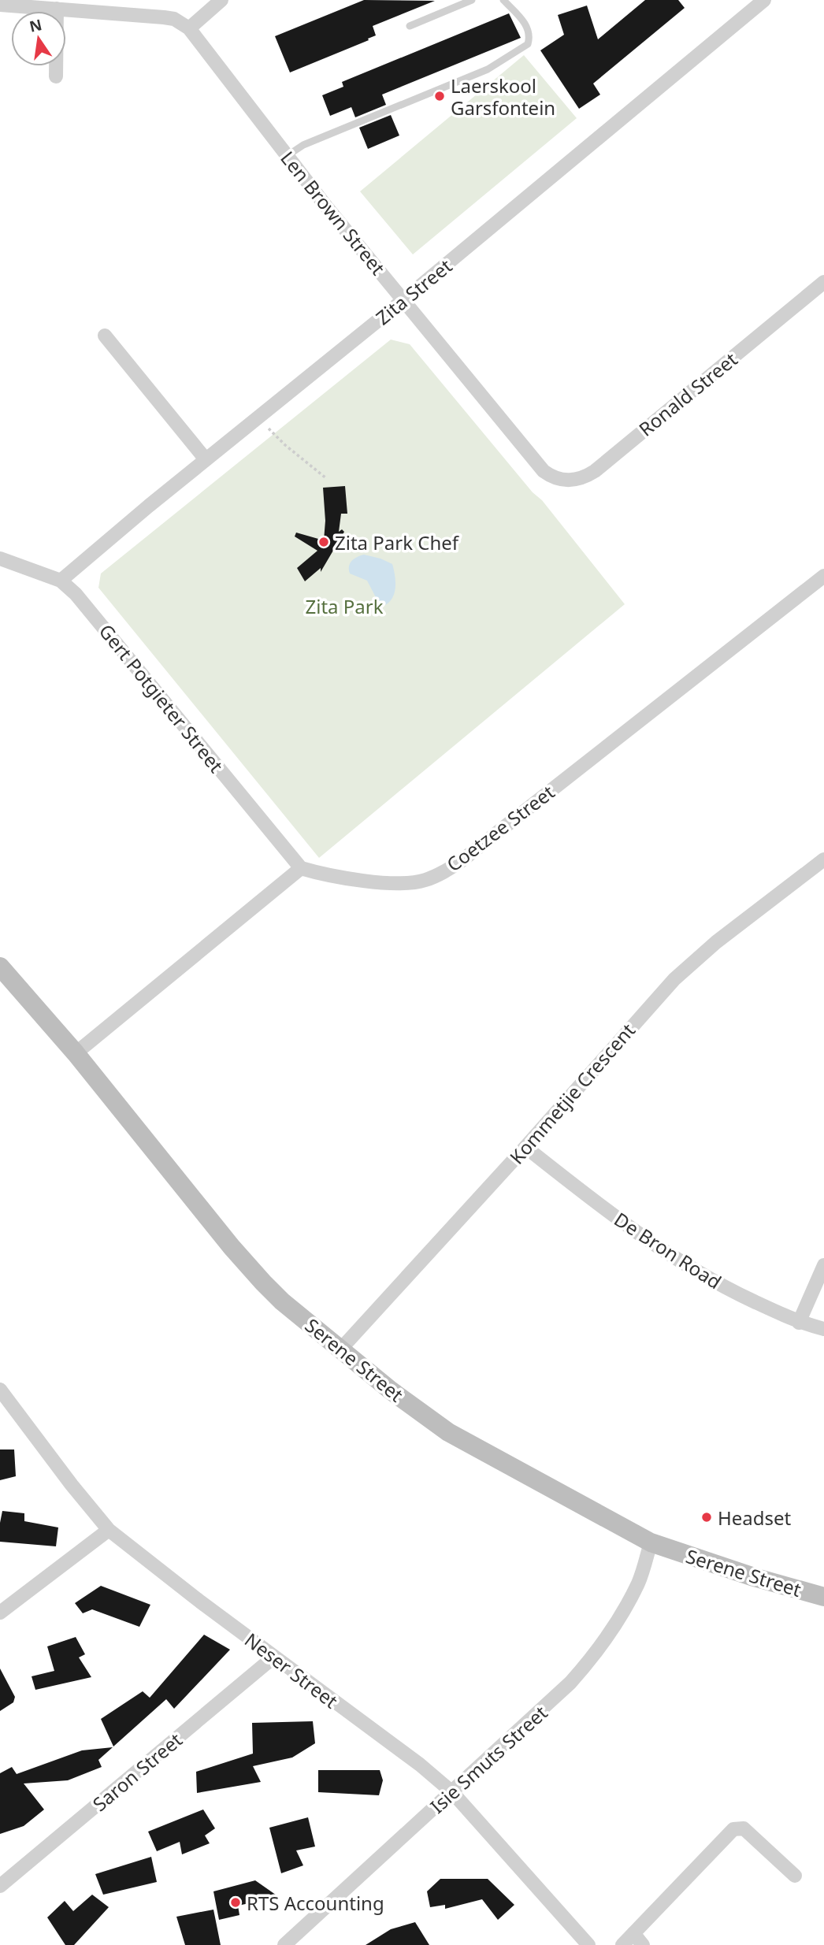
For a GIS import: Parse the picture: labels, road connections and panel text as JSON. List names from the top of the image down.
{
  "streets": {
    "street": [
      "Len Brown Street",
      "Zita Street",
      "Ronald Street",
      "Gert Potgieter Street",
      "Coetzee Street",
      "Kommetjie Crescent",
      "De Bron Road",
      "Serene Street",
      "Neser Street",
      "Isie Smuts Street",
      "Saron Street"
    ]
  },
  "crossings": [
    ["Len Brown Street", "Zita Street"],
    ["Len Brown Street", "Ronald Street"],
    ["Zita Street", "Gert Potgieter Street"],
    ["Gert Potgieter Street", "Coetzee Street"],
    ["Kommetjie Crescent", "De Bron Road"],
    ["Kommetjie Crescent", "Serene Street"],
    ["Serene Street", "Isie Smuts Street"],
    ["Neser Street", "Isie Smuts Street"],
    ["Neser Street", "Saron Street"]
  ],
  "parks": ["Zita Park"],
  "places": [
    "Laerskool Garsfontein",
    "Zita Park Chef",
    "Headset",
    "RTS Accounting"
  ],
  "north": "top"
}
